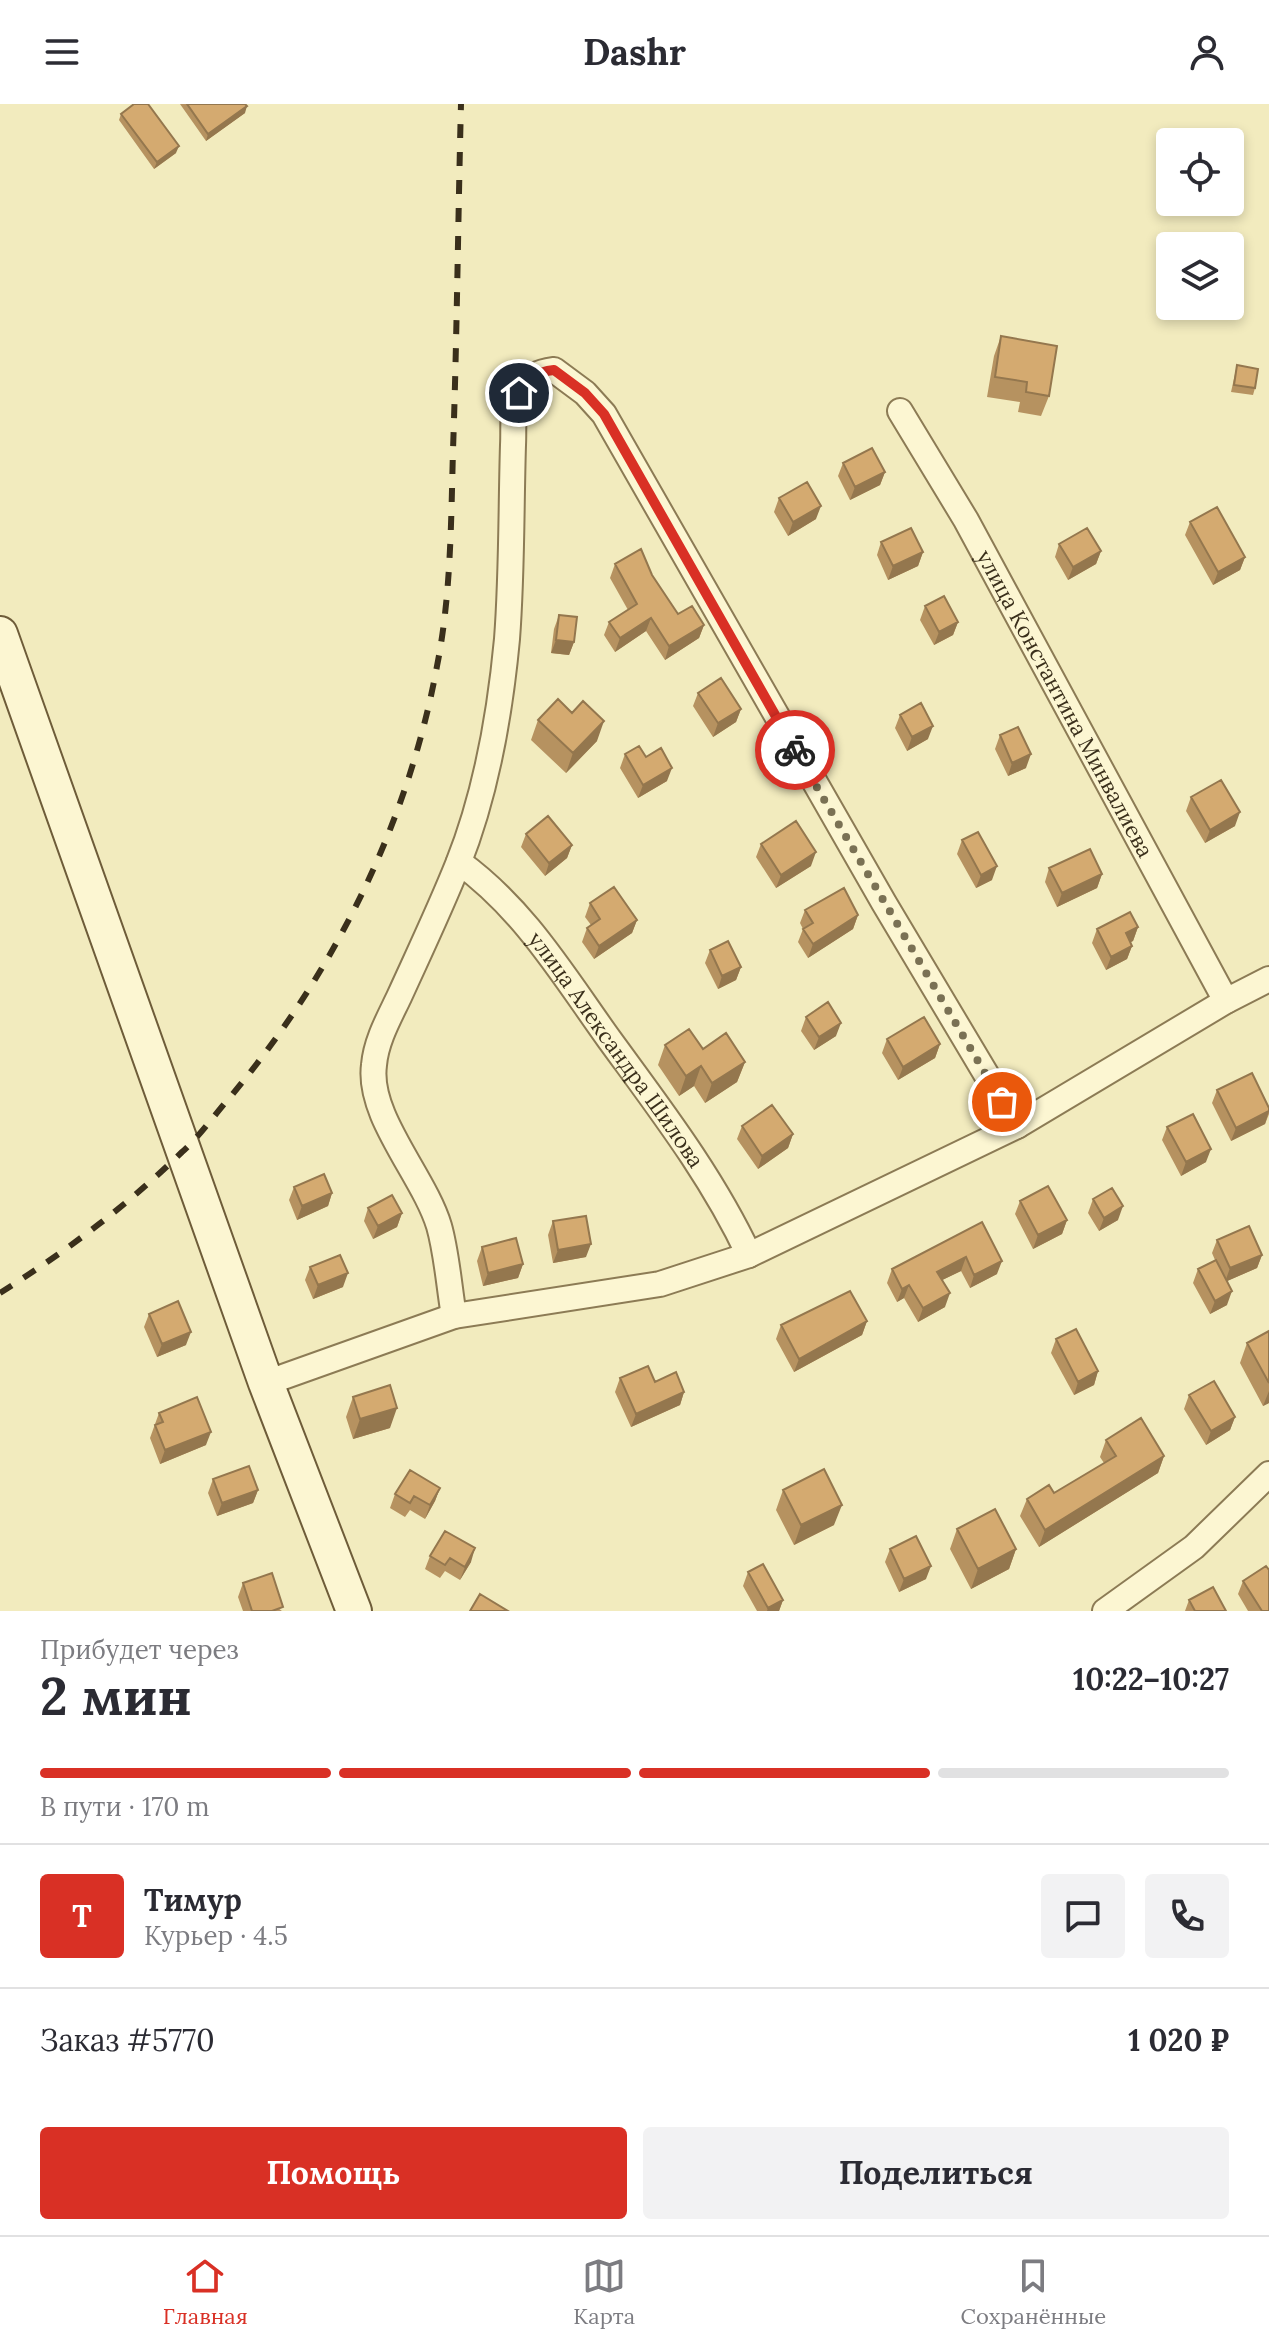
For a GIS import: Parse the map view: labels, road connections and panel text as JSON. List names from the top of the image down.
{
  "streets": {
    "street": ["улица Константина Минвалиева", "улица Александра Шилова"]
  },
  "page": {
    "header": "Dashr",
    "heading": ["2 мин", "Прибудет через", "10:22–10:27"],
    "panel": [
      "Тимур",
      "Курьер · 4.5",
      "Заказ #5770",
      "1 020 ₽"
    ],
    "bar": "В пути · 170 m",
    "round": "Т",
    "buttons": ["Помощь", "Поделиться"],
    "tabs": ["Главная", "Карта", "Сохранённые"]
  }
}
